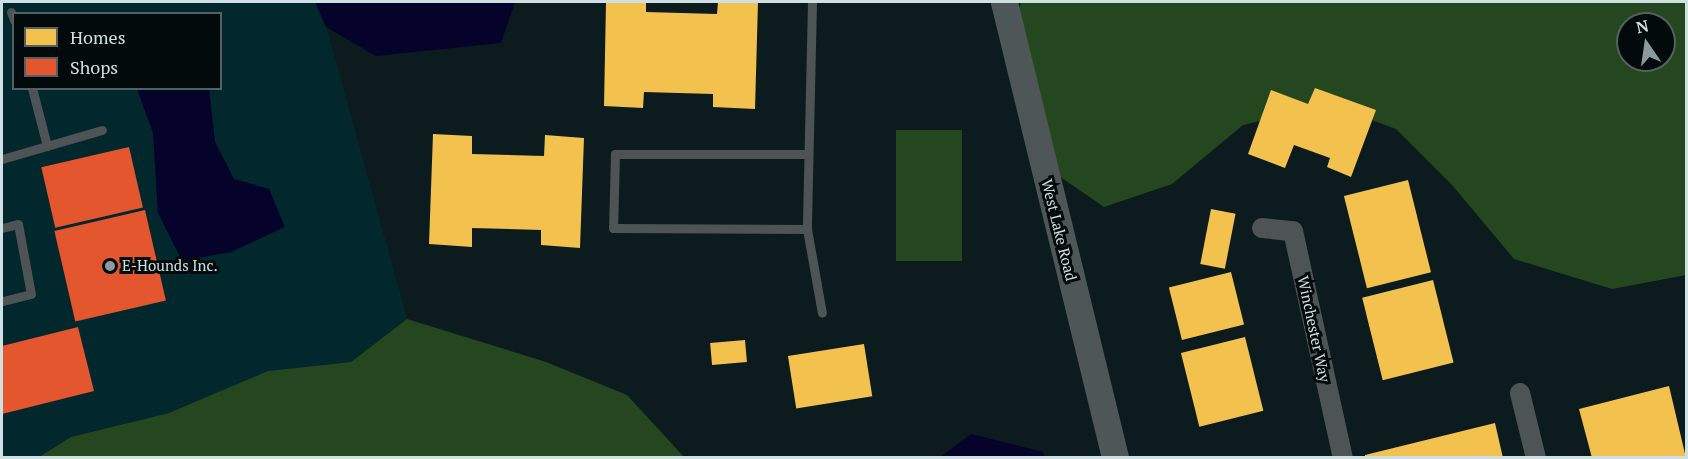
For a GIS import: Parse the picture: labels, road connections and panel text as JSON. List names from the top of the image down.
{
  "streets": {
    "street": ["West Lake Road", "Winchester Way"]
  },
  "places": ["E-Hounds Inc."],
  "legend": ["Homes", "Shops"],
  "north": "top"
}
